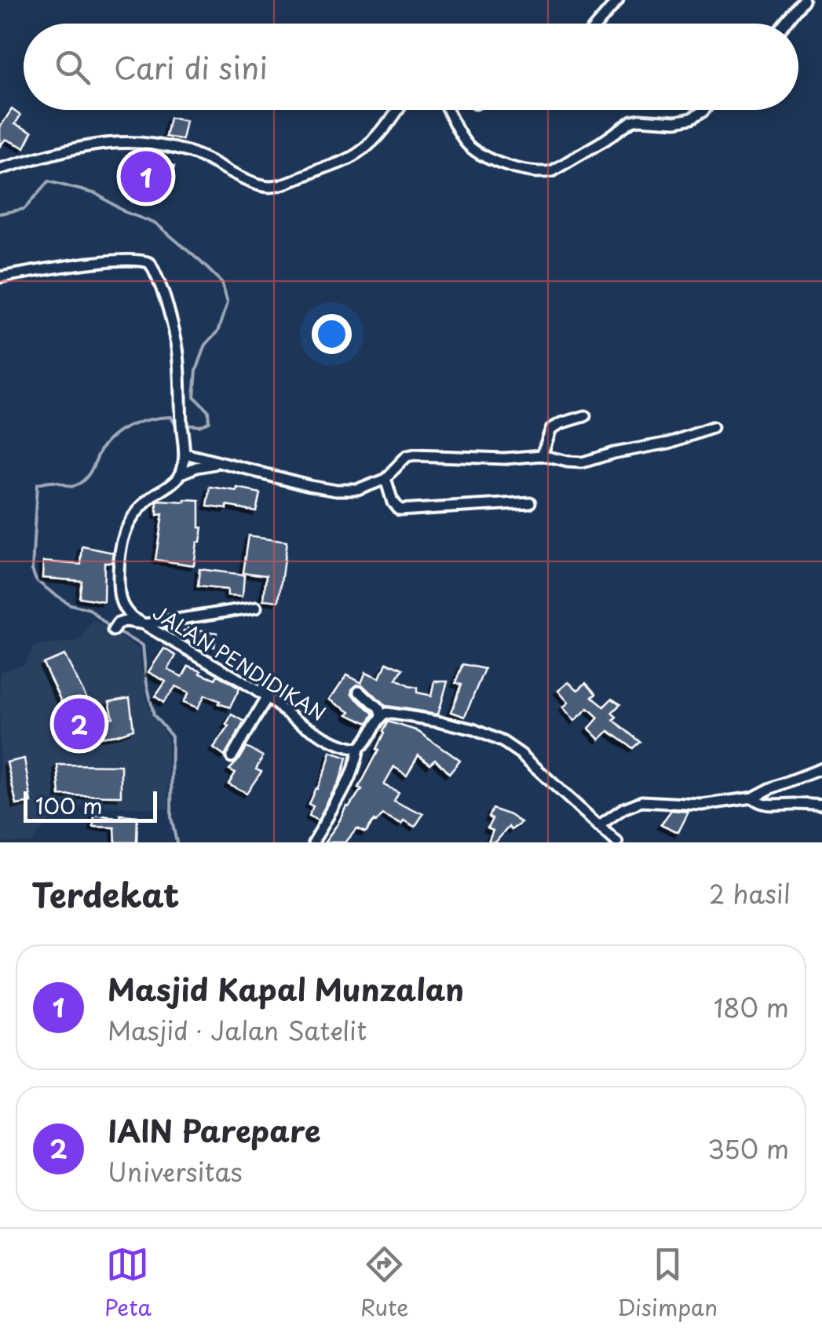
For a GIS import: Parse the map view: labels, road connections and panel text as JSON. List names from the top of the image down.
{
  "streets": {
    "street": ["JALAN PENDIDIKAN"]
  },
  "scale_bar": "100 m",
  "page": {
    "search": "Cari di sini",
    "pins": ["1", "2"],
    "scale": "100 m",
    "heading": ["Terdekat", "2 hasil"],
    "list": [
      {
        "mark": "1",
        "name": "Masjid Kapal Munzalan",
        "note": "Masjid · Jalan Satelit",
        "value": "180 m"
      },
      {
        "mark": "2",
        "name": "IAIN Parepare",
        "note": "Universitas",
        "value": "350 m"
      }
    ],
    "nav": ["Peta", "Rute", "Disimpan"]
  }
}
